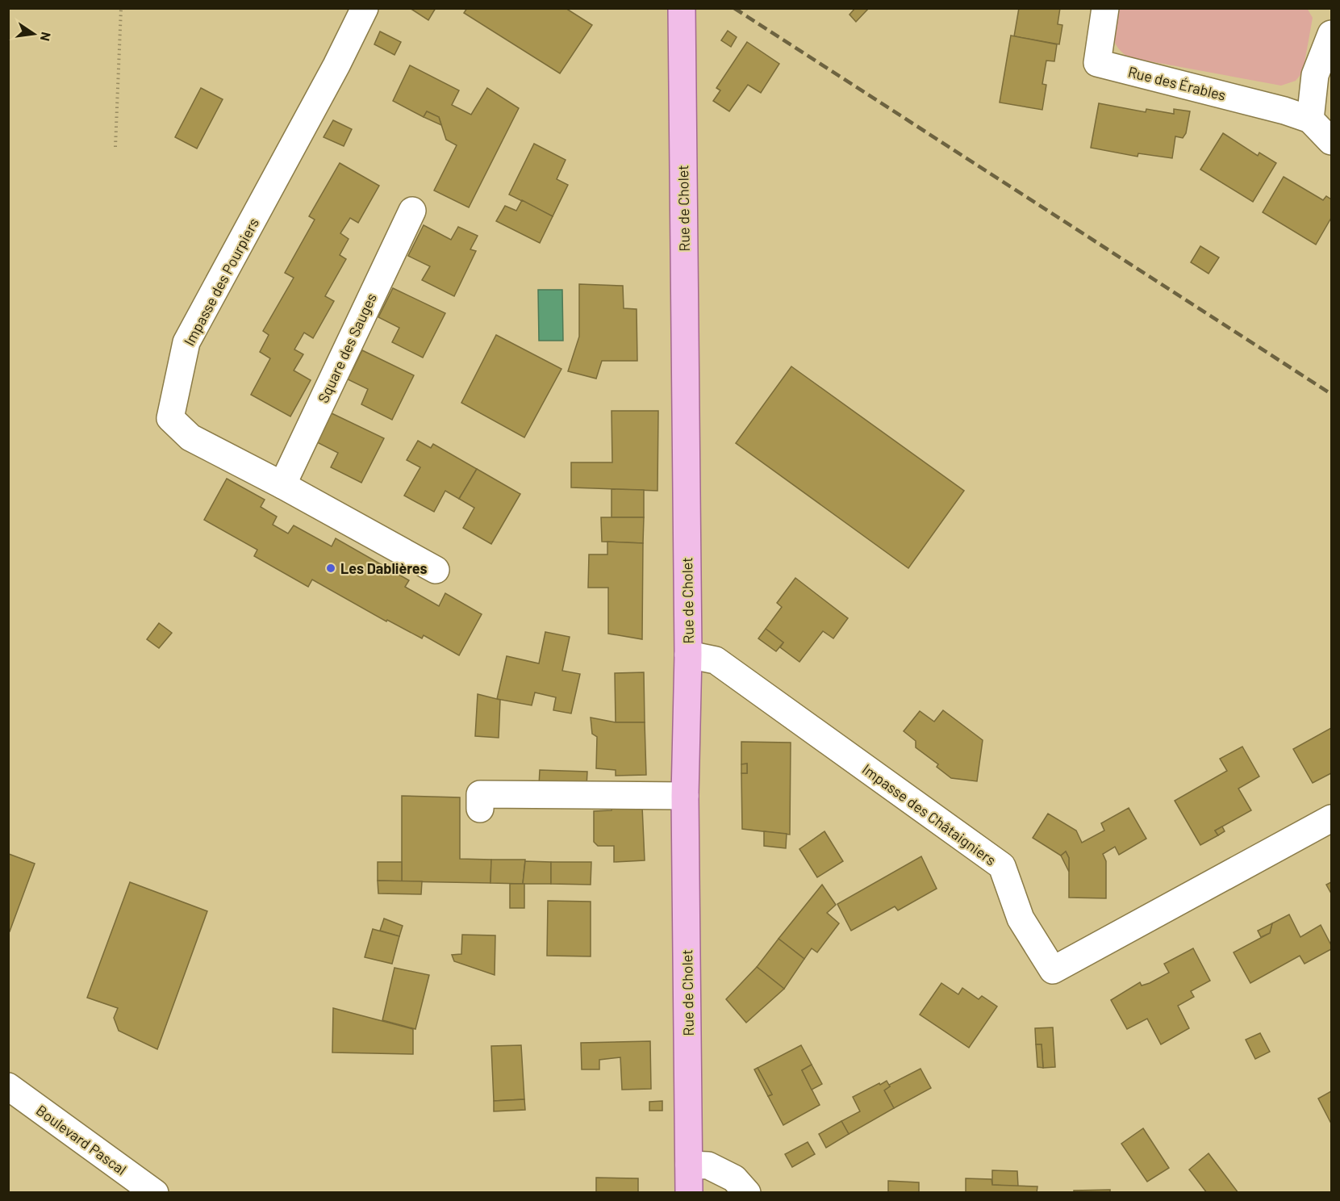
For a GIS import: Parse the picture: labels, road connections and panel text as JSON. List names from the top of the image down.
{
  "streets": {
    "main road": ["Rue de Cholet"],
    "street": [
      "Rue des Érables",
      "Impasse des Pourpiers",
      "Square des Sauges",
      "Impasse des Châtaigniers",
      "Boulevard Pascal"
    ]
  },
  "crossings": [
    ["Rue de Cholet", "Impasse des Châtaigniers"],
    ["Impasse des Pourpiers", "Square des Sauges"]
  ],
  "places": ["Les Dablières"],
  "north": "right"
}
